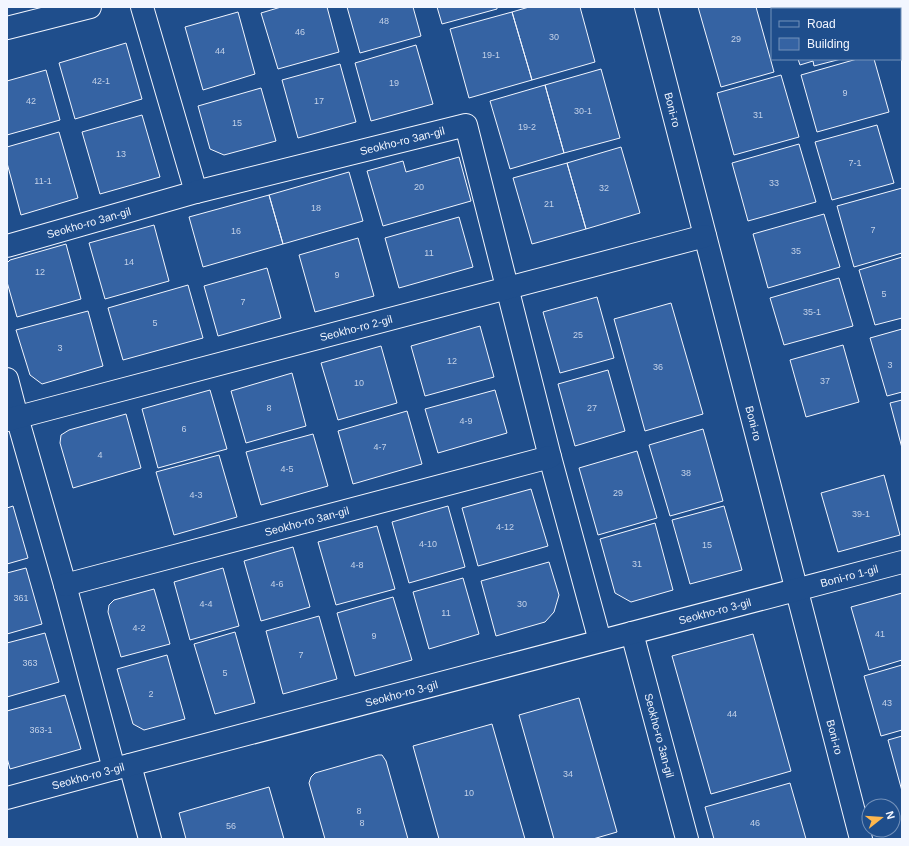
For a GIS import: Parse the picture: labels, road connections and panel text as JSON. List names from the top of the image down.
{
  "streets": {
    "street": [
      "Boni-ro",
      "Seokho-ro 3an-gil",
      "Seokho-ro 2-gil",
      "Boni-ro 1-gil",
      "Seokho-ro 3-gil"
    ]
  },
  "crossings": [
    ["Boni-ro", "Seokho-ro 2-gil"],
    ["Boni-ro", "Boni-ro 1-gil"],
    ["Boni-ro", "Seokho-ro 3-gil"],
    ["Seokho-ro 3an-gil", "Seokho-ro 2-gil"],
    ["Seokho-ro 3an-gil", "Seokho-ro 3-gil"],
    ["Boni-ro 1-gil", "Seokho-ro 3-gil"]
  ],
  "house_numbers": [
    "48",
    "46",
    "30",
    "29",
    "44",
    "19-1",
    "42-1",
    "19",
    "9",
    "42",
    "17",
    "30-1",
    "31",
    "15",
    "19-2",
    "13",
    "7-1",
    "11-1",
    "33",
    "20",
    "32",
    "21",
    "18",
    "7",
    "16",
    "35",
    "11",
    "14",
    "12",
    "9",
    "5",
    "7",
    "35-1",
    "5",
    "25",
    "3",
    "12",
    "3",
    "36",
    "37",
    "10",
    "8",
    "27",
    "4-9",
    "6",
    "4-7",
    "4",
    "4-5",
    "38",
    "29",
    "4-3",
    "39-1",
    "4-12",
    "4-10",
    "15",
    "31",
    "4-8",
    "4-6",
    "361",
    "4-4",
    "30",
    "11",
    "4-2",
    "41",
    "9",
    "7",
    "363",
    "5",
    "2",
    "43",
    "44",
    "363-1",
    "34",
    "10",
    "8",
    "8",
    "46",
    "56"
  ],
  "legend": ["Road", "Building"],
  "north": "right"
}
